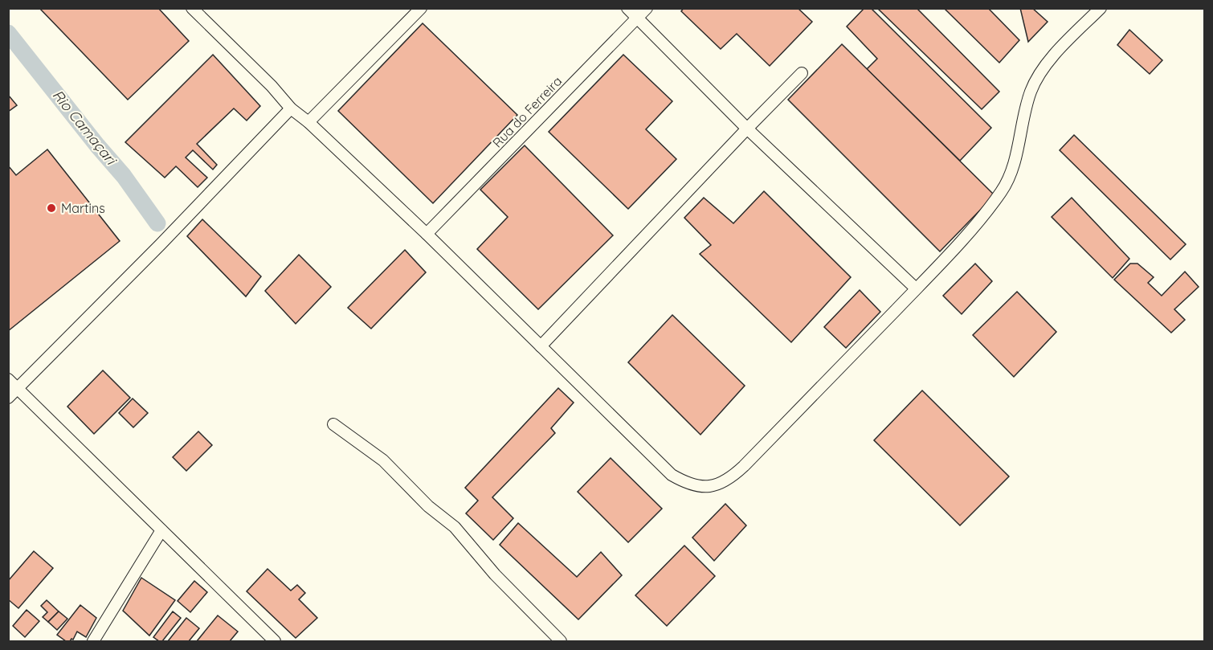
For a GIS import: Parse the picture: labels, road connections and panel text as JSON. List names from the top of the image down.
{
  "streets": {
    "street": ["Rua do Ferreira"]
  },
  "water": ["Rio Camaçari"],
  "places": ["Martins"]
}
